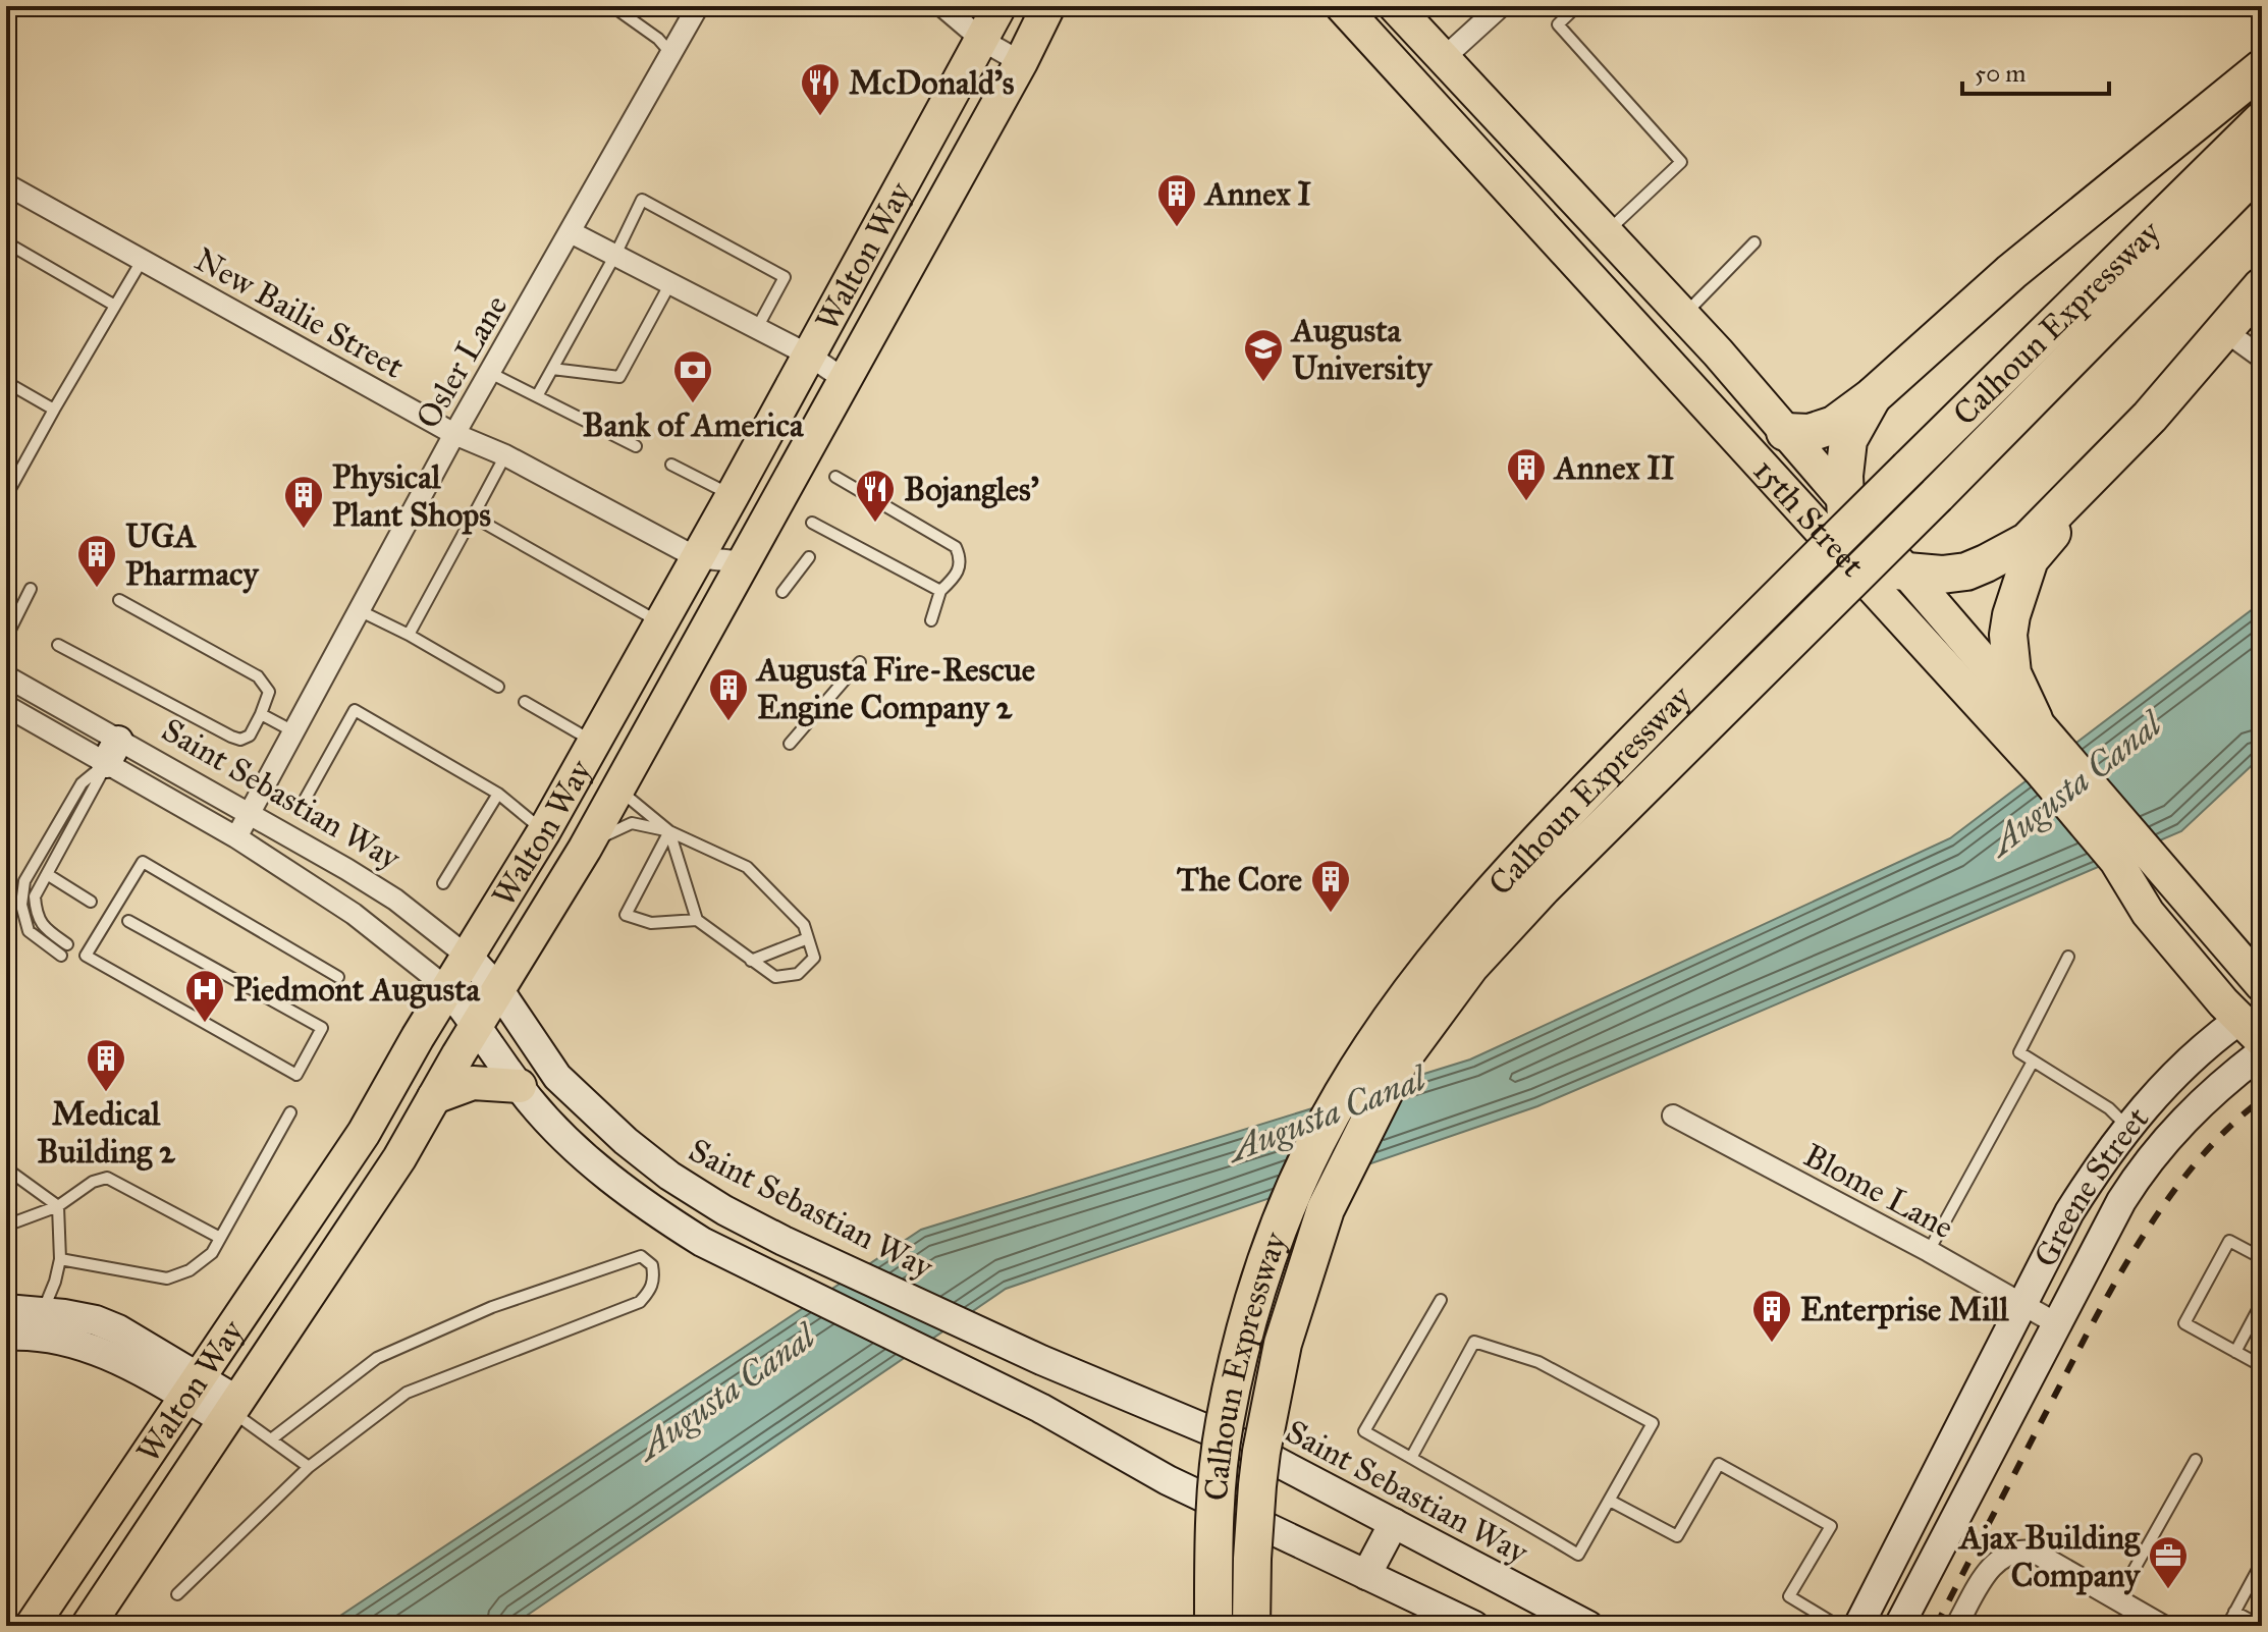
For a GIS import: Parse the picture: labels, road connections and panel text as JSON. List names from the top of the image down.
{
  "streets": {
    "highway": ["Calhoun Expressway"],
    "main road": [
      "Walton Way",
      "15th Street",
      "Saint Sebastian Way",
      "Greene Street"
    ],
    "street": ["New Bailie Street", "Osler Lane", "Blome Lane"]
  },
  "crossings": [
    ["Walton Way", "New Bailie Street"],
    ["Walton Way", "Saint Sebastian Way"],
    ["New Bailie Street", "Osler Lane"],
    ["Osler Lane", "Saint Sebastian Way"],
    ["15th Street", "Greene Street"],
    ["Greene Street", "Blome Lane"]
  ],
  "water": ["Augusta Canal"],
  "places": {
    "restaurant": ["McDonald's", "Bojangles'"],
    "building": [
      "Annex I",
      "Annex II",
      "Physical Plant Shops",
      "UGA Pharmacy",
      "Augusta Fire-Rescue Engine Company 2",
      "The Core",
      "Medical Building 2",
      "Enterprise Mill"
    ],
    "school or university": ["Augusta University"],
    "bank": ["Bank of America"],
    "hospital": ["Piedmont Augusta"],
    "office": ["Ajax Building Company"]
  },
  "scale_bar": "50 m"
}
